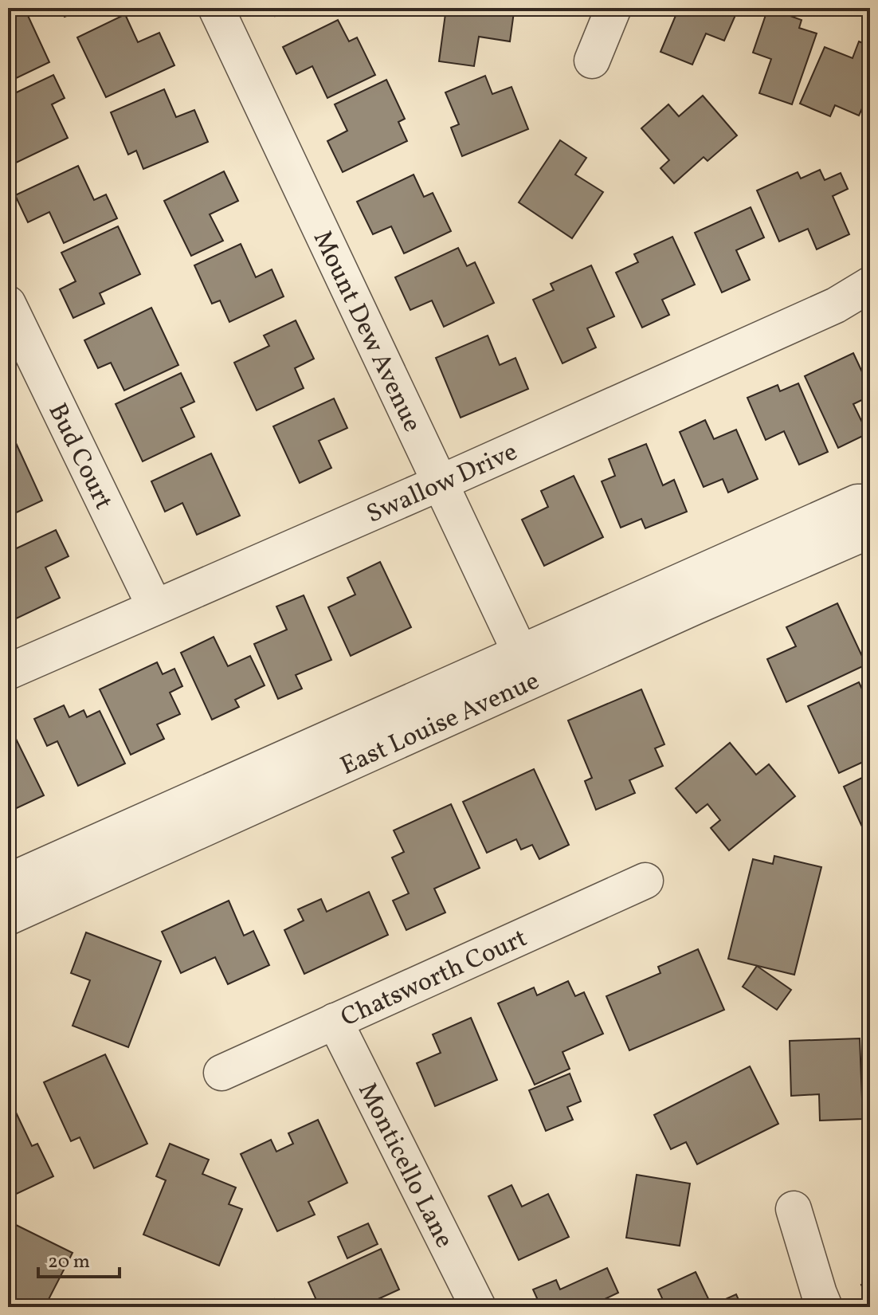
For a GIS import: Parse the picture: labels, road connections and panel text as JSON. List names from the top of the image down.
{
  "streets": {
    "street": [
      "Mount Dew Avenue",
      "Bud Court",
      "Swallow Drive",
      "East Louise Avenue",
      "Chatsworth Court",
      "Monticello Lane"
    ]
  },
  "crossings": [
    ["Mount Dew Avenue", "Swallow Drive"],
    ["Mount Dew Avenue", "East Louise Avenue"],
    ["Bud Court", "Swallow Drive"],
    ["Chatsworth Court", "Monticello Lane"]
  ],
  "scale_bar": "20 m"
}
